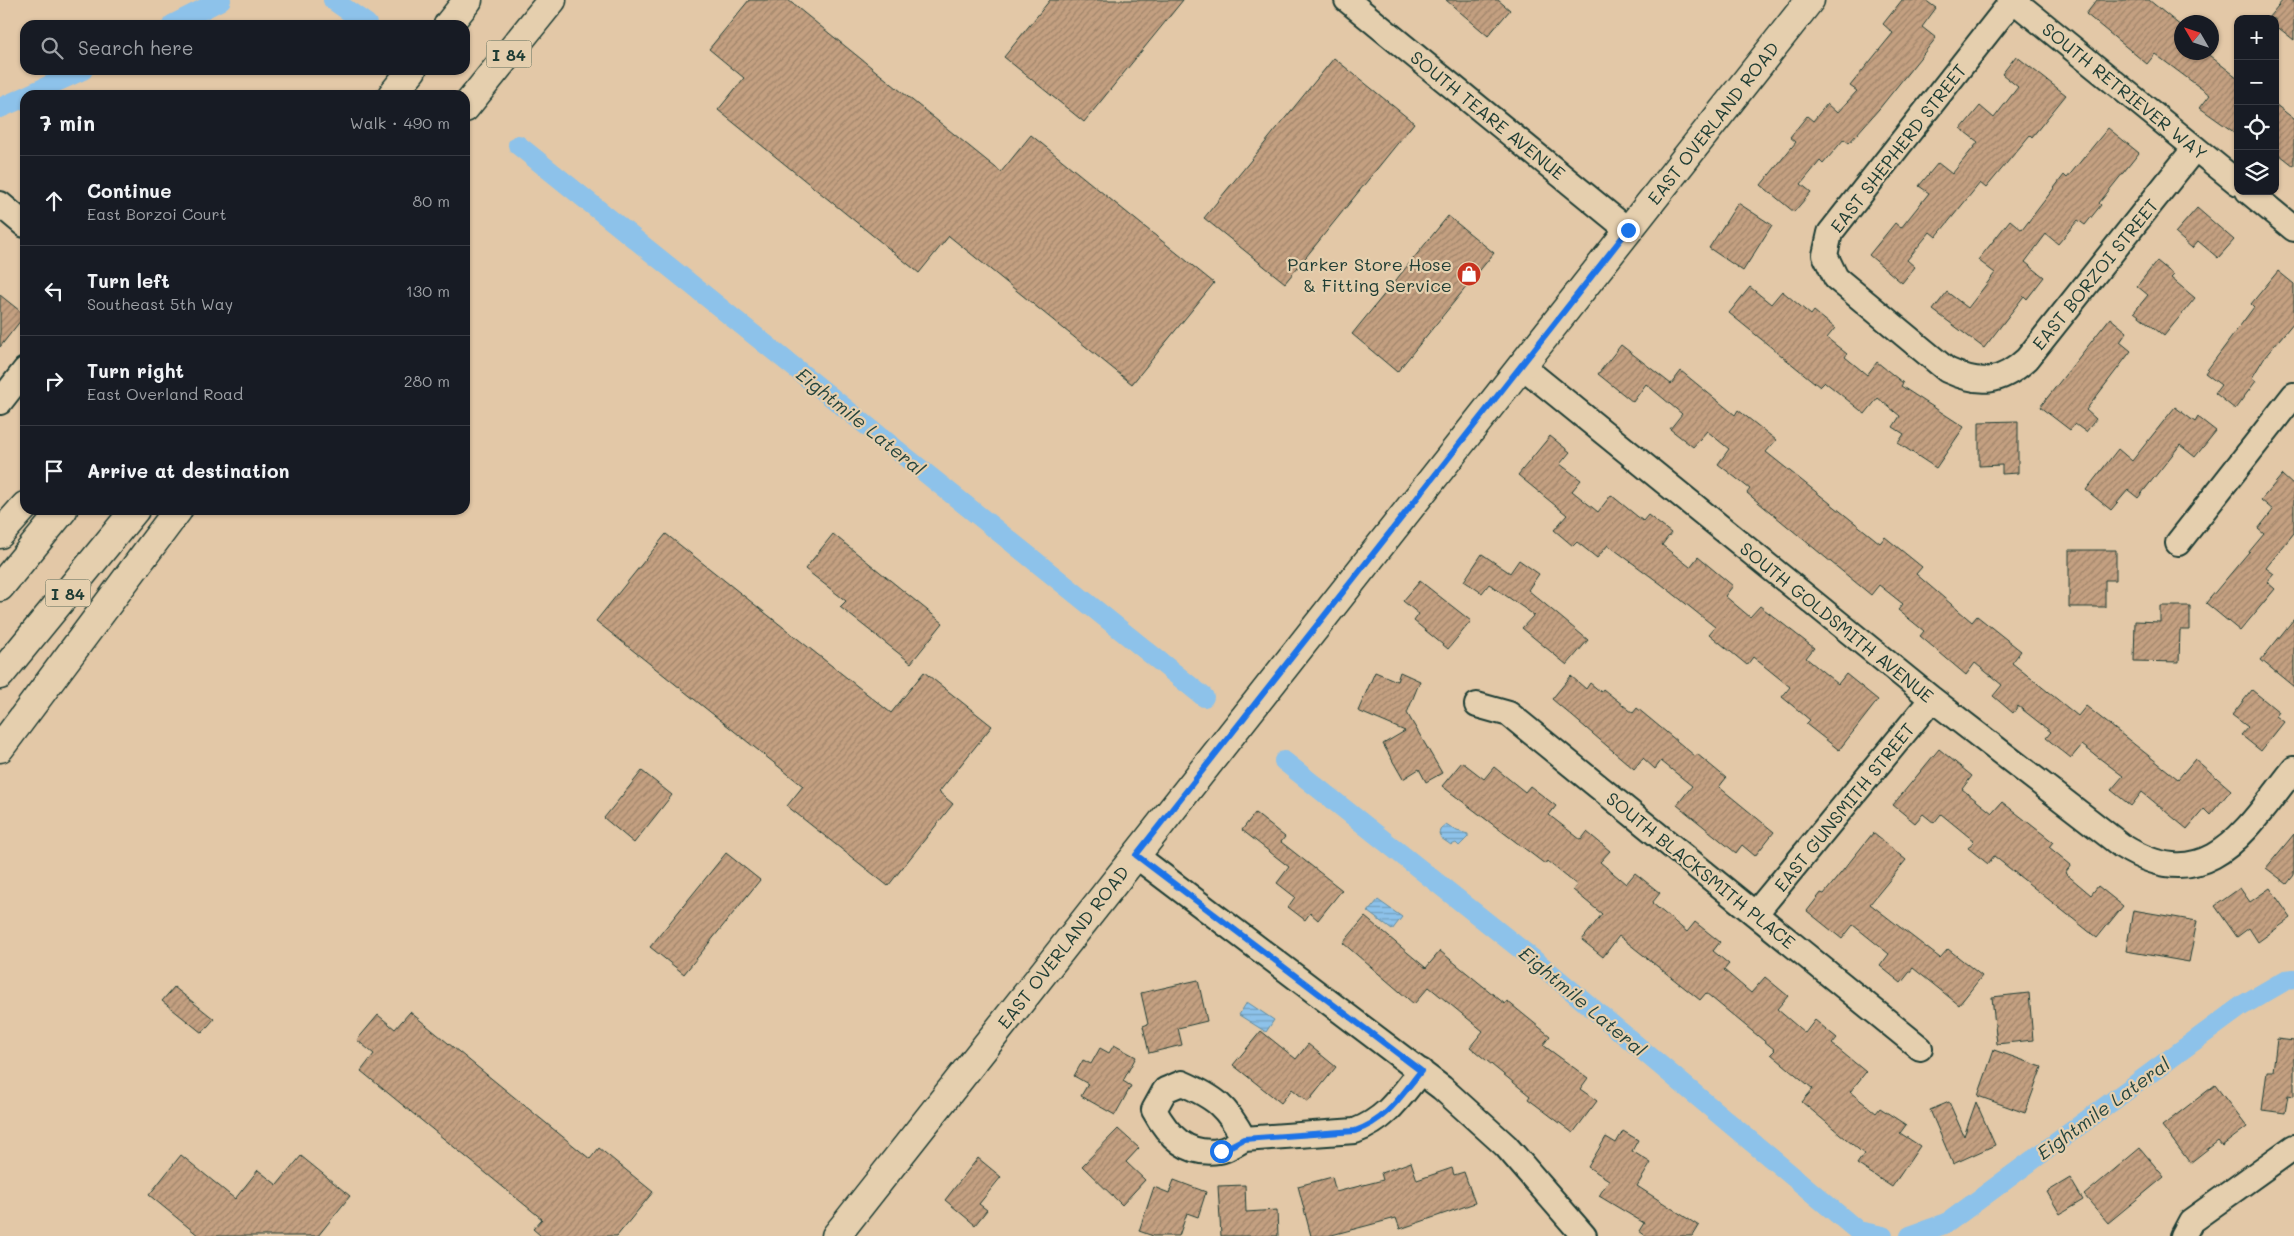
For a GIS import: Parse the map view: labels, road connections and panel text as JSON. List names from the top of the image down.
{
  "streets": {
    "main road": ["I 84", "EAST OVERLAND ROAD"],
    "street": [
      "SOUTH RETRIEVER WAY",
      "SOUTH TEARE AVENUE",
      "EAST SHEPHERD STREET",
      "EAST BORZOI STREET",
      "SOUTH GOLDSMITH AVENUE",
      "EAST GUNSMITH STREET",
      "SOUTH BLACKSMITH PLACE"
    ]
  },
  "crossings": [
    ["SOUTH RETRIEVER WAY", "EAST SHEPHERD STREET"],
    ["SOUTH RETRIEVER WAY", "EAST BORZOI STREET"],
    ["SOUTH TEARE AVENUE", "EAST OVERLAND ROAD"],
    ["EAST OVERLAND ROAD", "SOUTH GOLDSMITH AVENUE"],
    ["EAST SHEPHERD STREET", "EAST BORZOI STREET"],
    ["SOUTH GOLDSMITH AVENUE", "EAST GUNSMITH STREET"],
    ["EAST GUNSMITH STREET", "SOUTH BLACKSMITH PLACE"]
  ],
  "water": ["Eightmile Lateral"],
  "places": {
    "shop": ["Parker Store Hose & Fitting Service"]
  },
  "north": "top left",
  "page": {
    "map_buttons": ["+", "−"],
    "search": "Search here",
    "heading": ["7 min", "Walk · 490 m"],
    "list": [
      ["Continue", "East Borzoi Court", "80 m"],
      ["Turn left", "Southeast 5th Way", "130 m"],
      ["Turn right", "East Overland Road", "280 m"],
      "Arrive at destination"
    ]
  }
}
